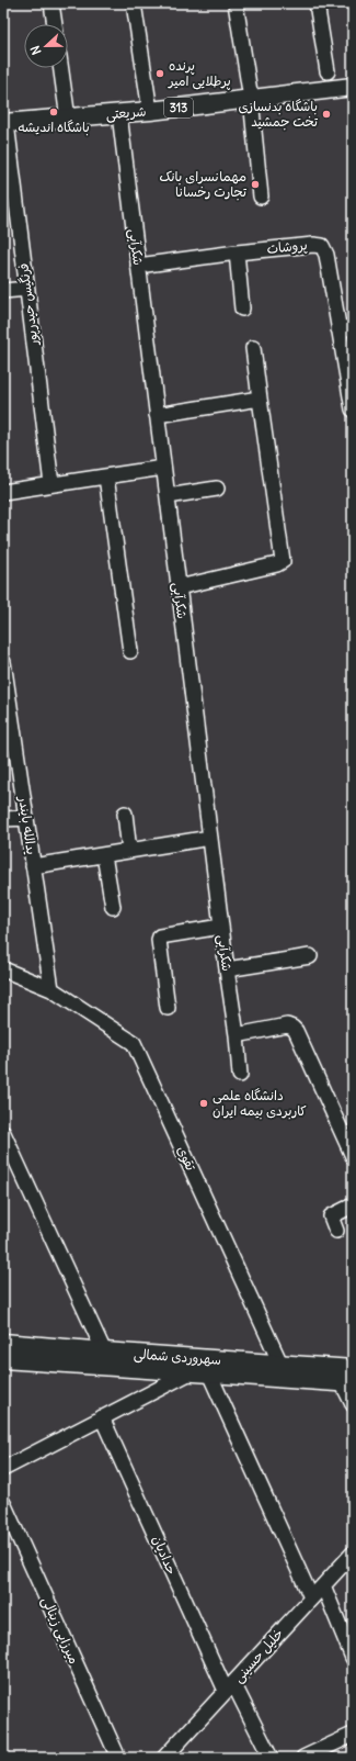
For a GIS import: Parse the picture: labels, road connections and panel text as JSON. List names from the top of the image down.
{
  "streets": {
    "main road": ["313", "شریعتی", "سهروردی شمالی"],
    "street": [
      "شکرآبی",
      "پروشات",
      "فرنگیس حیدرپور",
      "یدالله بایندر",
      "تقوی",
      "حدادیان",
      "میرزایی زینالی",
      "خلیل حسینی"
    ]
  },
  "crossings": [
    ["شریعتی", "شکرآبی"],
    ["شریعتی", "فرنگیس حیدرپور"],
    ["شکرآبی", "پروشات"],
    ["یدالله بایندر", "تقوی"],
    ["تقوی", "سهروردی شمالی"],
    ["حدادیان", "خلیل حسینی"]
  ],
  "places": [
    "پرنده پرطلایی امیر",
    "باشگاه اندیشه",
    "باشگاه بدنسازى تخت جمشيد",
    "مهمانسرای بانک تجارت رخسانا",
    "دانشگاه علمی کاربردی بیمه ایران"
  ],
  "north": "left"
}
